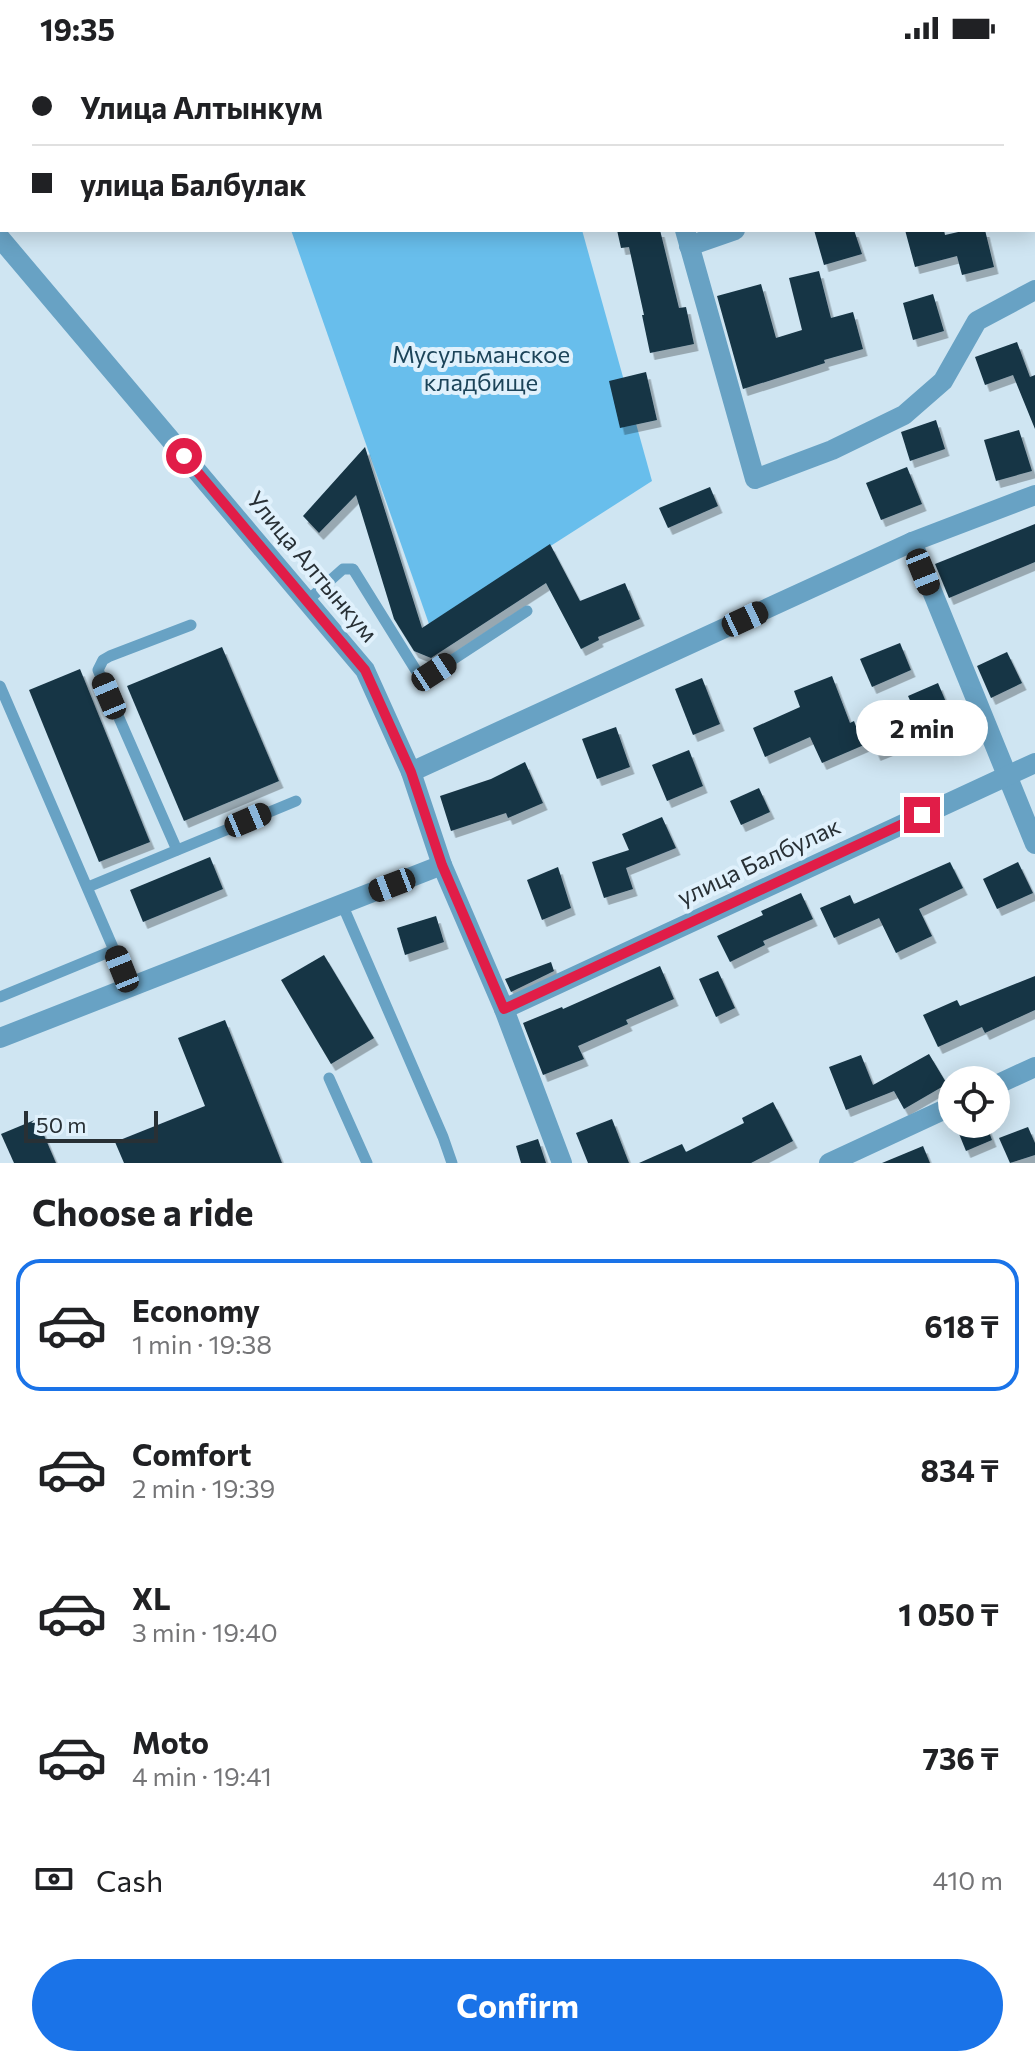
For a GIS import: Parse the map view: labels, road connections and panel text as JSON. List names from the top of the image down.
{
  "streets": {
    "street": ["Улица Алтынкум", "улица Балбулак"]
  },
  "crossings": [
    ["Улица Алтынкум", "улица Балбулак"]
  ],
  "parks": ["Мусульманское кладбище"],
  "scale_bar": "50 m",
  "page": {
    "status": "19:35",
    "banner": ["Улица Алтынкум", "улица Балбулак"],
    "bubble": "2 min",
    "scale": "50 m",
    "heading": "Choose a ride",
    "list": [
      {
        "name": "Economy",
        "note": "1 min · 19:38",
        "value": "618 ₸"
      },
      {
        "name": "Comfort",
        "note": "2 min · 19:39",
        "value": "834 ₸"
      },
      {
        "name": "XL",
        "note": "3 min · 19:40",
        "value": "1 050 ₸"
      },
      {
        "name": "Moto",
        "note": "4 min · 19:41",
        "value": "736 ₸"
      }
    ],
    "pay": ["Cash", "410 m"],
    "buttons": "Confirm"
  }
}
